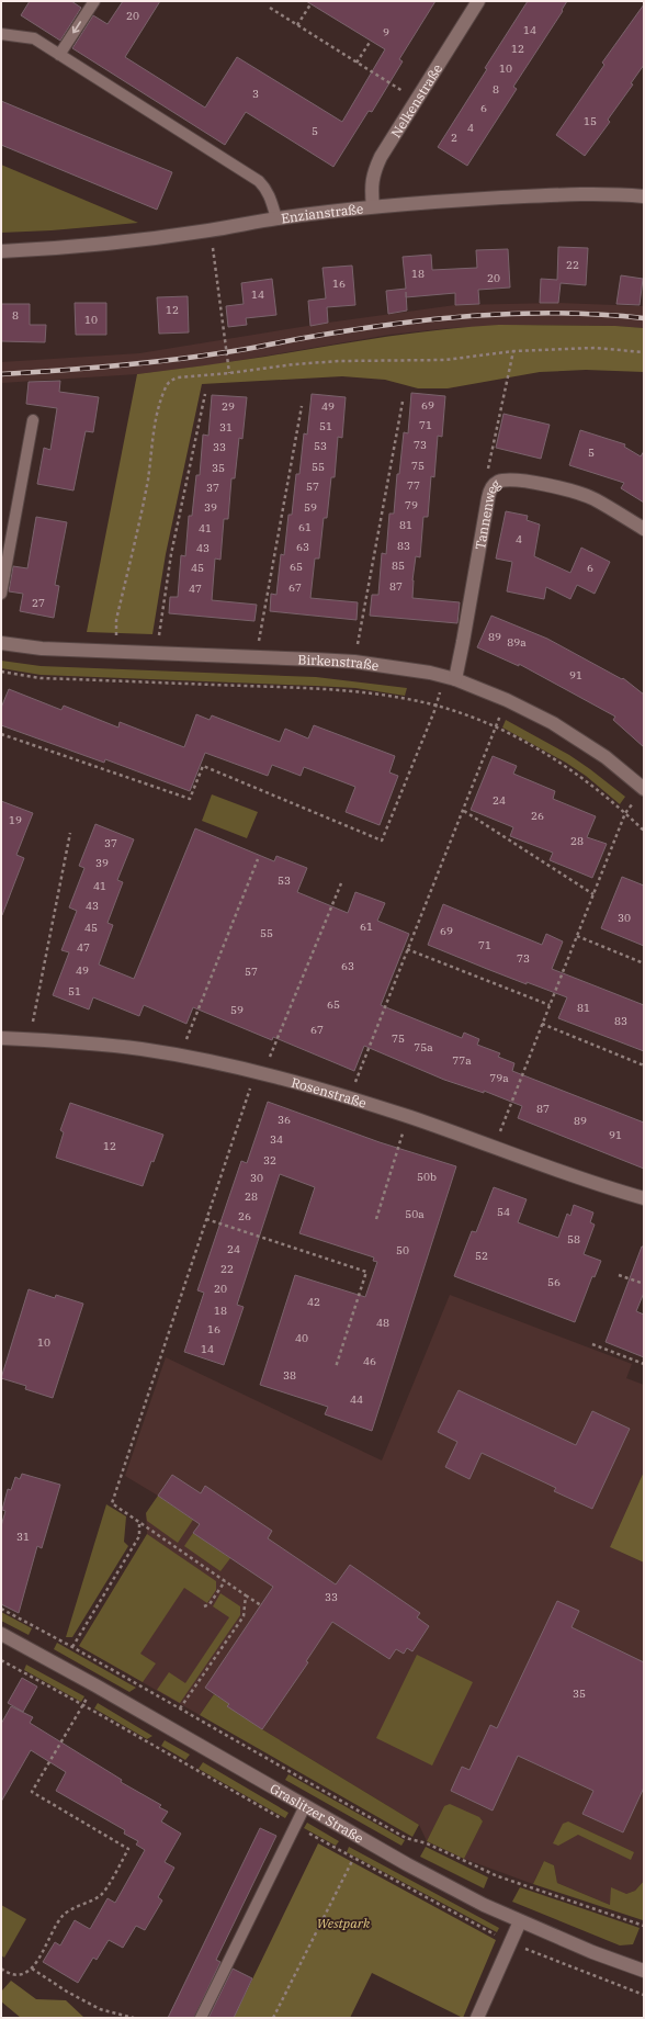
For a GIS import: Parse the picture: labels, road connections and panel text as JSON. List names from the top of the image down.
{
  "streets": {
    "street": [
      "Nelkenstraße",
      "Enzianstraße",
      "Tannenweg",
      "Birkenstraße",
      "Rosenstraße",
      "Graslitzer Straße"
    ]
  },
  "crossings": [
    ["Nelkenstraße", "Enzianstraße"],
    ["Tannenweg", "Birkenstraße"]
  ],
  "parks": ["Westpark"],
  "house_numbers": [
    "20",
    "14",
    "9",
    "12",
    "10",
    "8",
    "3",
    "6",
    "15",
    "4",
    "5",
    "2",
    "22",
    "18",
    "20",
    "16",
    "14",
    "12",
    "8",
    "10",
    "69",
    "29",
    "49",
    "71",
    "51",
    "31",
    "73",
    "53",
    "33",
    "5",
    "75",
    "55",
    "35",
    "77",
    "57",
    "37",
    "79",
    "39",
    "59",
    "81",
    "61",
    "41",
    "4",
    "83",
    "63",
    "43",
    "85",
    "65",
    "45",
    "6",
    "87",
    "67",
    "47",
    "27",
    "89",
    "89a",
    "91",
    "24",
    "26",
    "19",
    "28",
    "37",
    "39",
    "53",
    "41",
    "43",
    "30",
    "61",
    "45",
    "69",
    "55",
    "71",
    "47",
    "73",
    "63",
    "49",
    "57",
    "51",
    "65",
    "81",
    "59",
    "83",
    "67",
    "75",
    "75a",
    "77a",
    "79a",
    "87",
    "36",
    "89",
    "91",
    "34",
    "12",
    "32",
    "50b",
    "30",
    "28",
    "54",
    "50a",
    "26",
    "58",
    "24",
    "50",
    "52",
    "22",
    "56",
    "20",
    "42",
    "18",
    "48",
    "16",
    "40",
    "10",
    "14",
    "46",
    "38",
    "44",
    "31",
    "33",
    "35"
  ]
}
